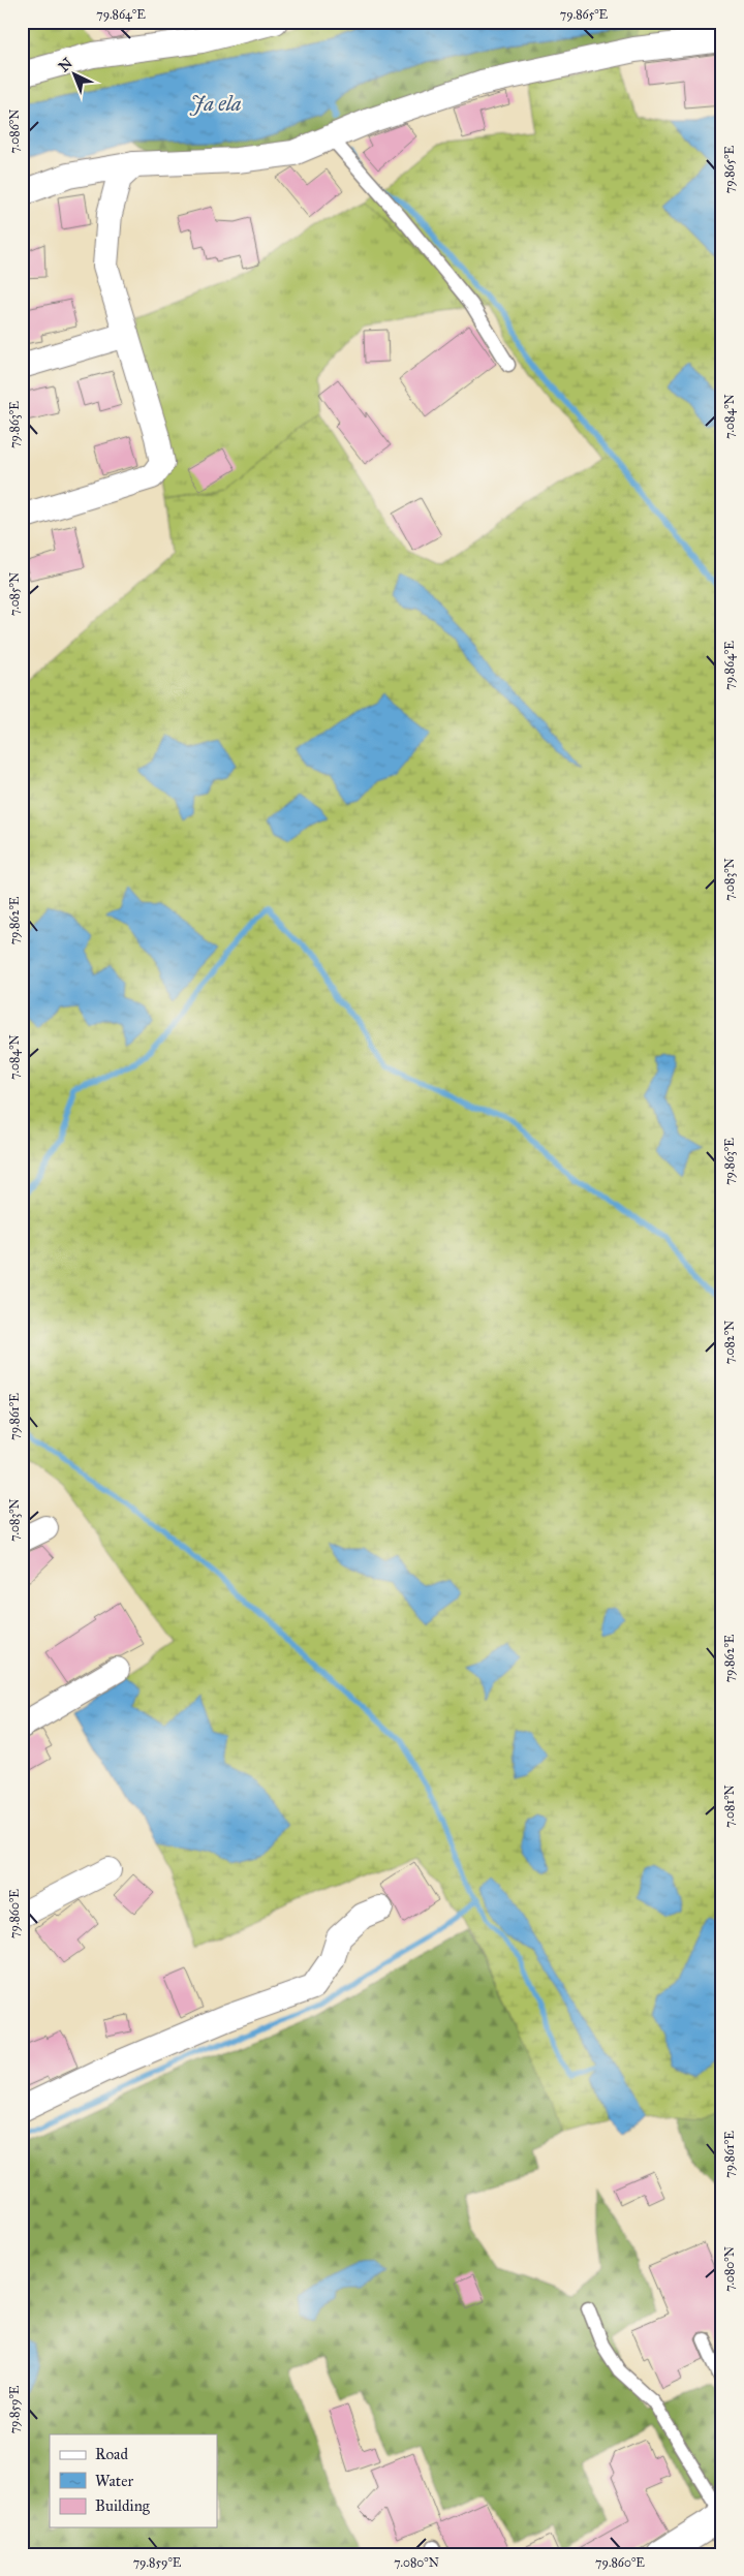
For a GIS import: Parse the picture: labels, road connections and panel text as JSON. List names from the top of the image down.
{
  "water": ["Ja ela"],
  "legend": ["Road", "Water", "Building"],
  "north": "top left",
  "coordinates": [
    "79.864°E",
    "79.865°E",
    "7.086°N",
    "7.084°N",
    "79.863°E",
    "7.085°N",
    "7.083°N",
    "79.862°E",
    "7.082°N",
    "79.861°E",
    "7.081°N",
    "79.860°E",
    "7.080°N",
    "79.859°E"
  ]
}
